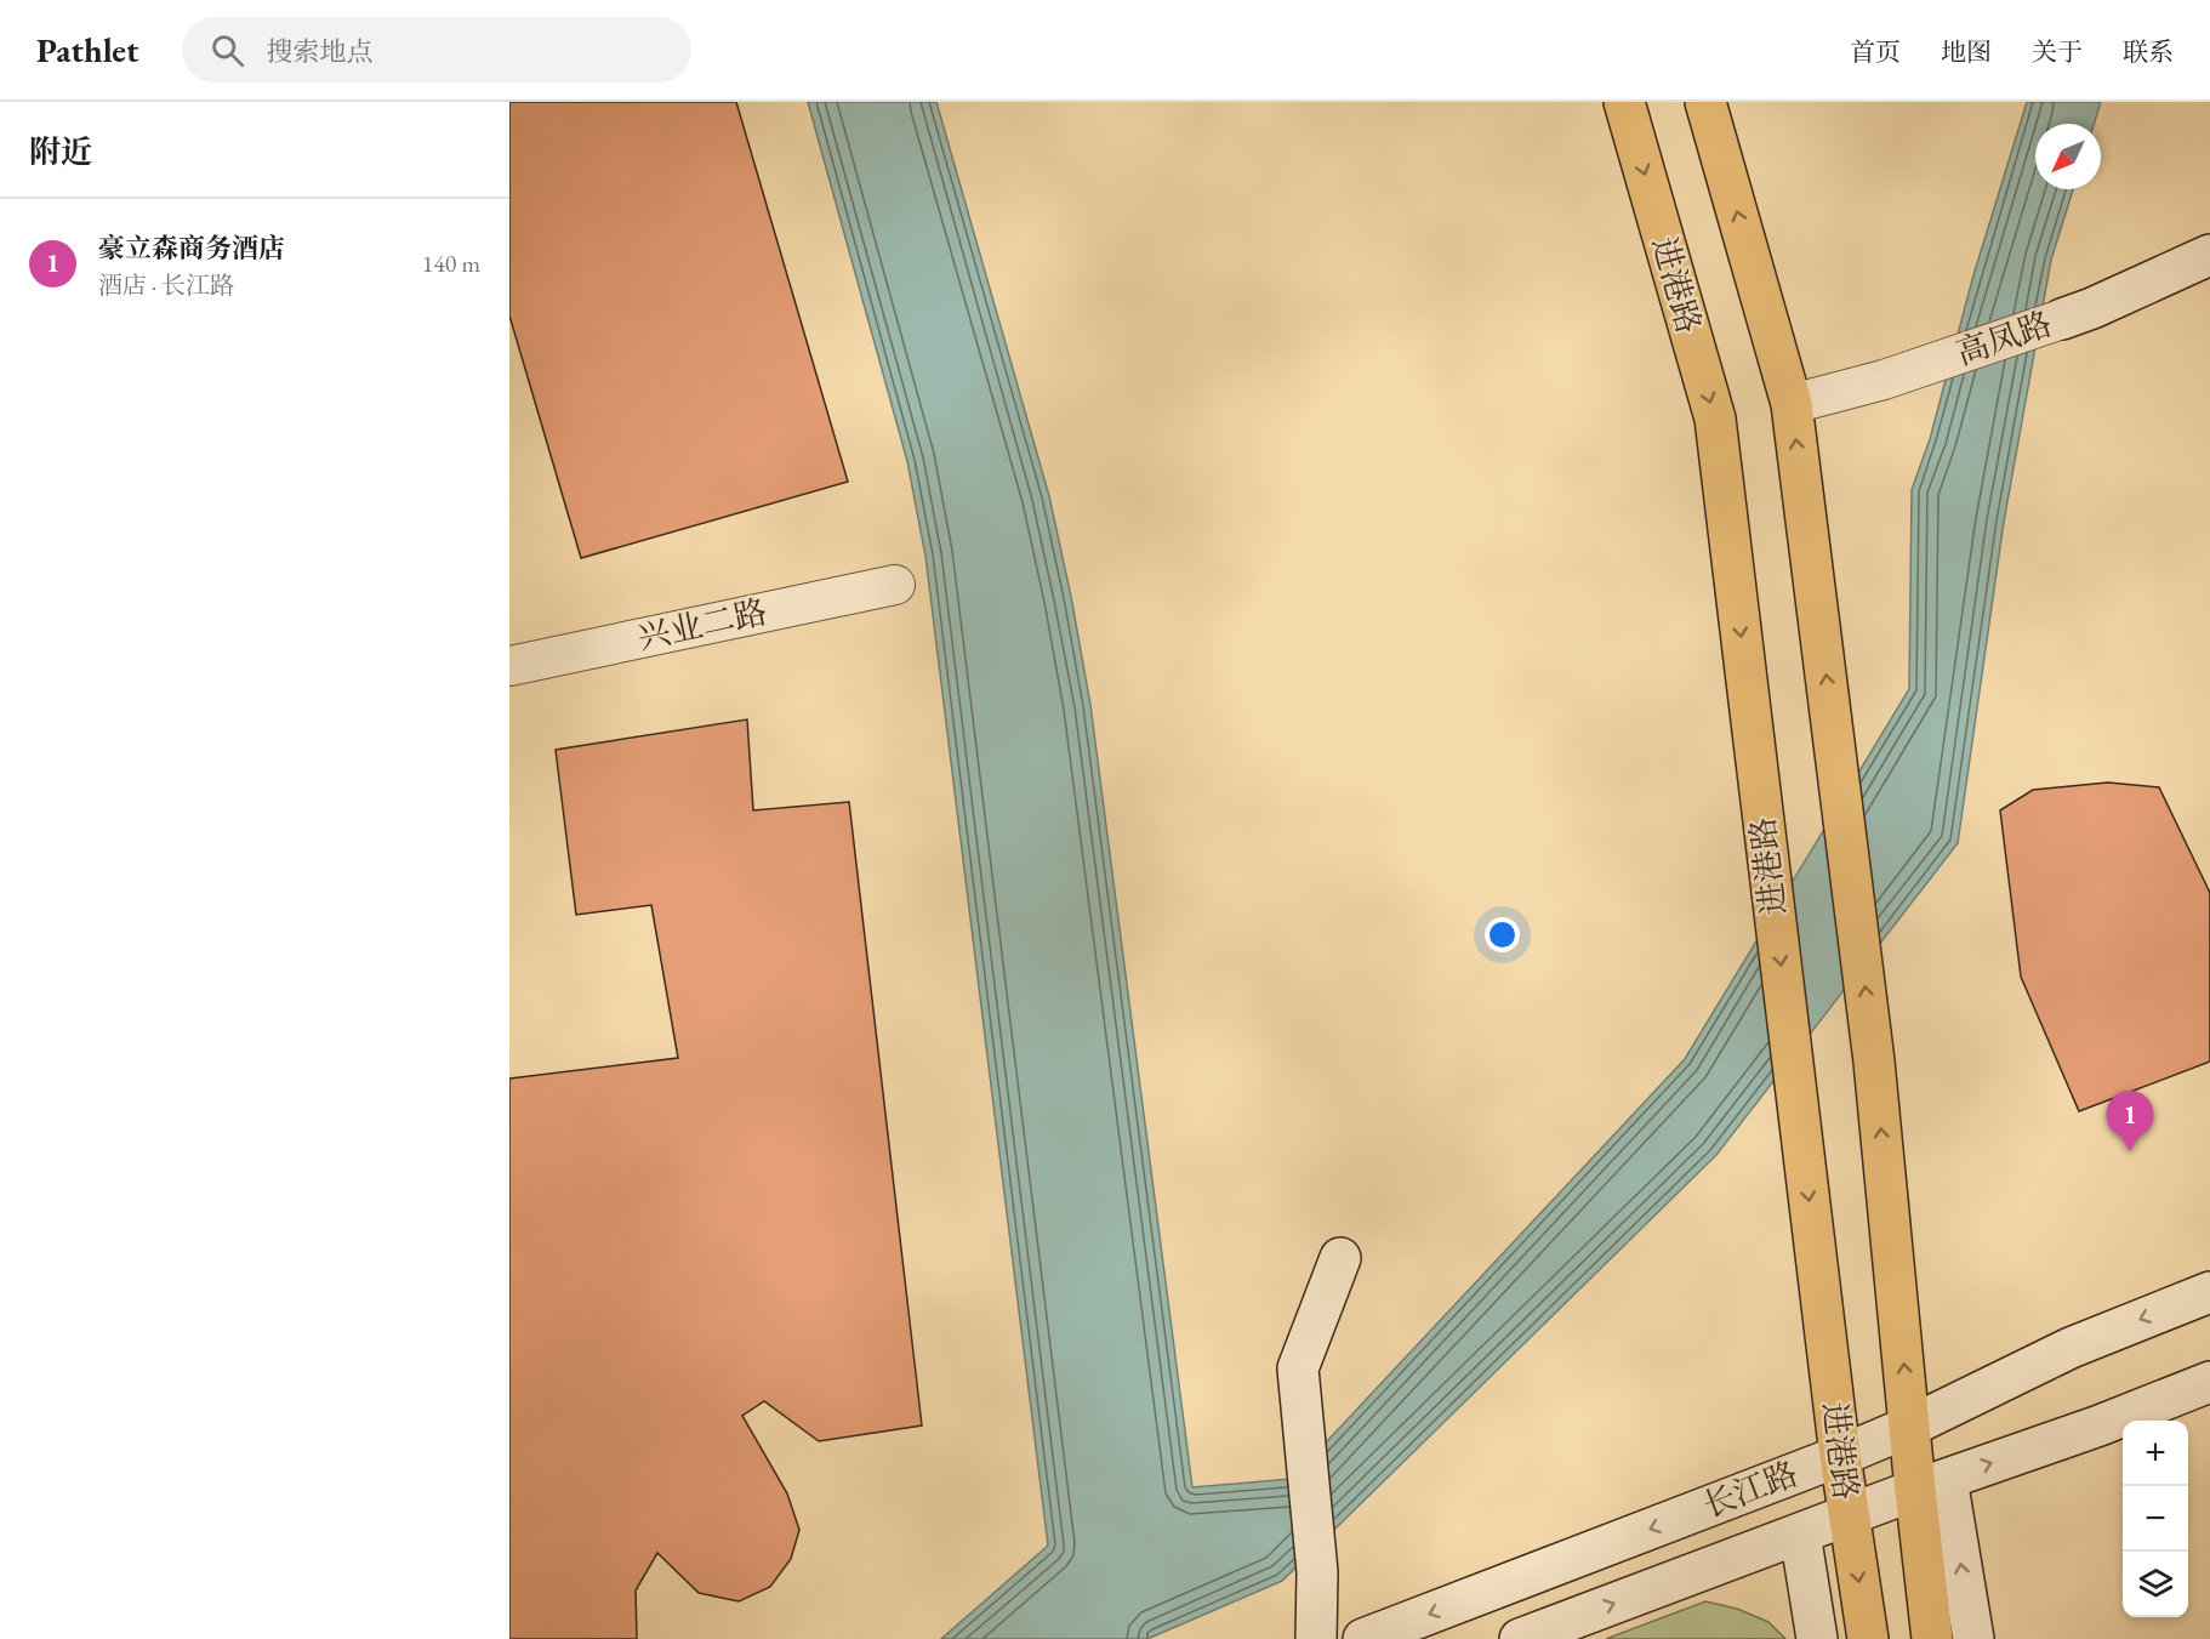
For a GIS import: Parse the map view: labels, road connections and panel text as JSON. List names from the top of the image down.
{
  "streets": {
    "main road": ["进港路", "高凤路", "长江路"],
    "street": ["兴业二路"]
  },
  "crossings": [
    ["进港路", "长江路"]
  ],
  "north": "bottom left",
  "page": {
    "header": "Pathlet",
    "search": "搜索地点",
    "nav": [
      "首页",
      "地图",
      "关于",
      "联系"
    ],
    "heading": "附近",
    "list": [
      {
        "mark": "1",
        "name": "豪立森商务酒店",
        "note": "酒店 · 长江路",
        "value": "140 m"
      }
    ],
    "pins": "1",
    "map_buttons": ["+", "−"]
  }
}
